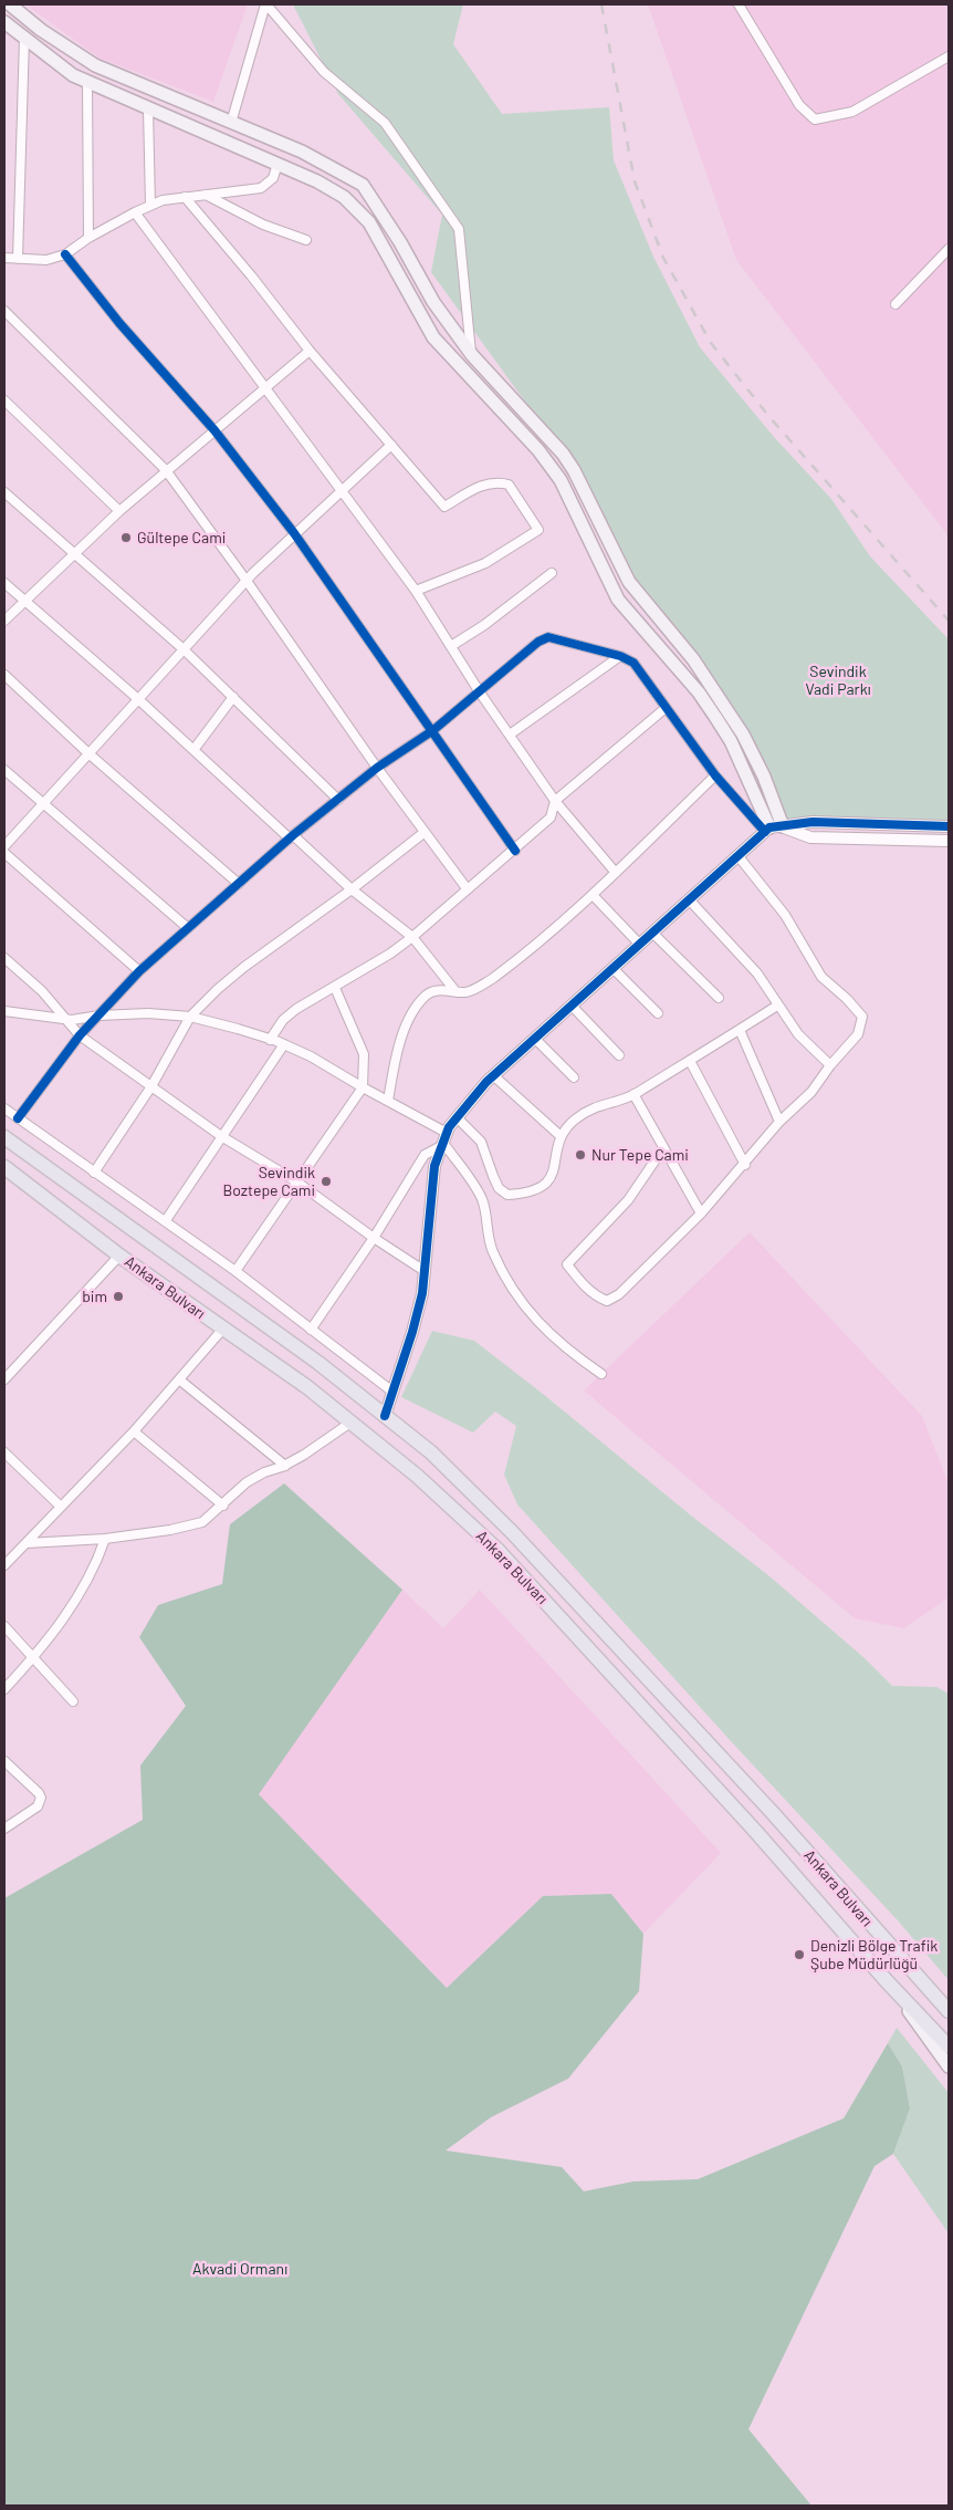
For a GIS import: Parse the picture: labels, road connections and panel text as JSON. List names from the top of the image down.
{
  "streets": {
    "main road": ["Ankara Bulvarı"]
  },
  "parks": ["Sevindik Vadi Parkı", "Akvadi Ormanı"],
  "places": [
    "Gültepe Cami",
    "Nur Tepe Cami",
    "Sevindik Boztepe Cami",
    "bim",
    "Denizli Bölge Trafik Şube Müdürlüğü"
  ]
}
